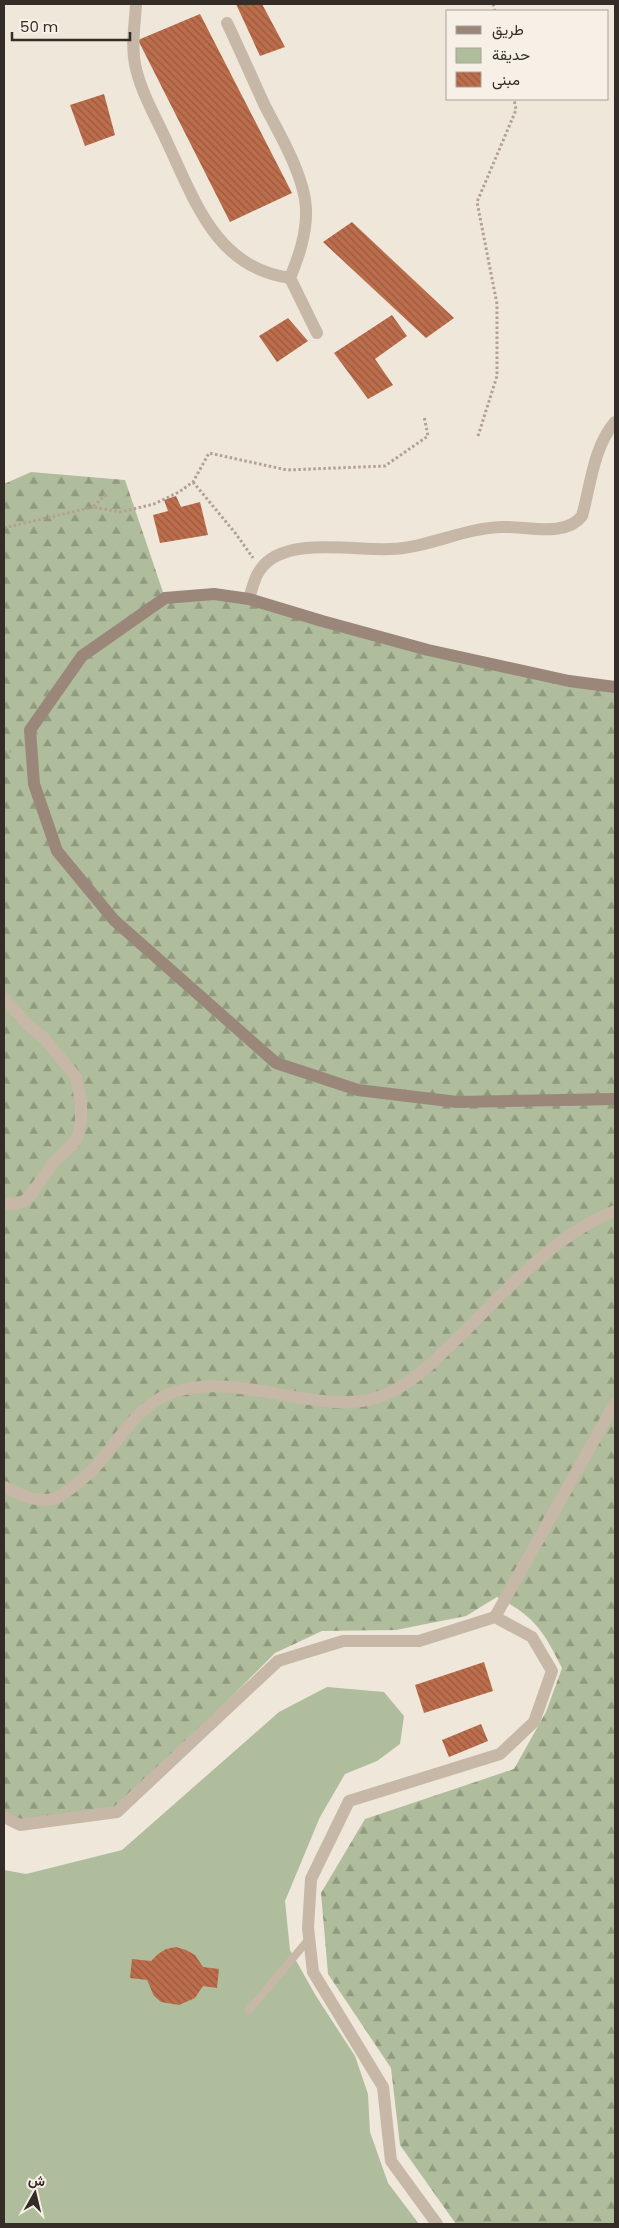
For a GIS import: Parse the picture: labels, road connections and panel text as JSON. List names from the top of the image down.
{
  "legend": ["طريق", "حديقة", "مبنى"],
  "scale_bar": "50 m",
  "north": "top"
}
